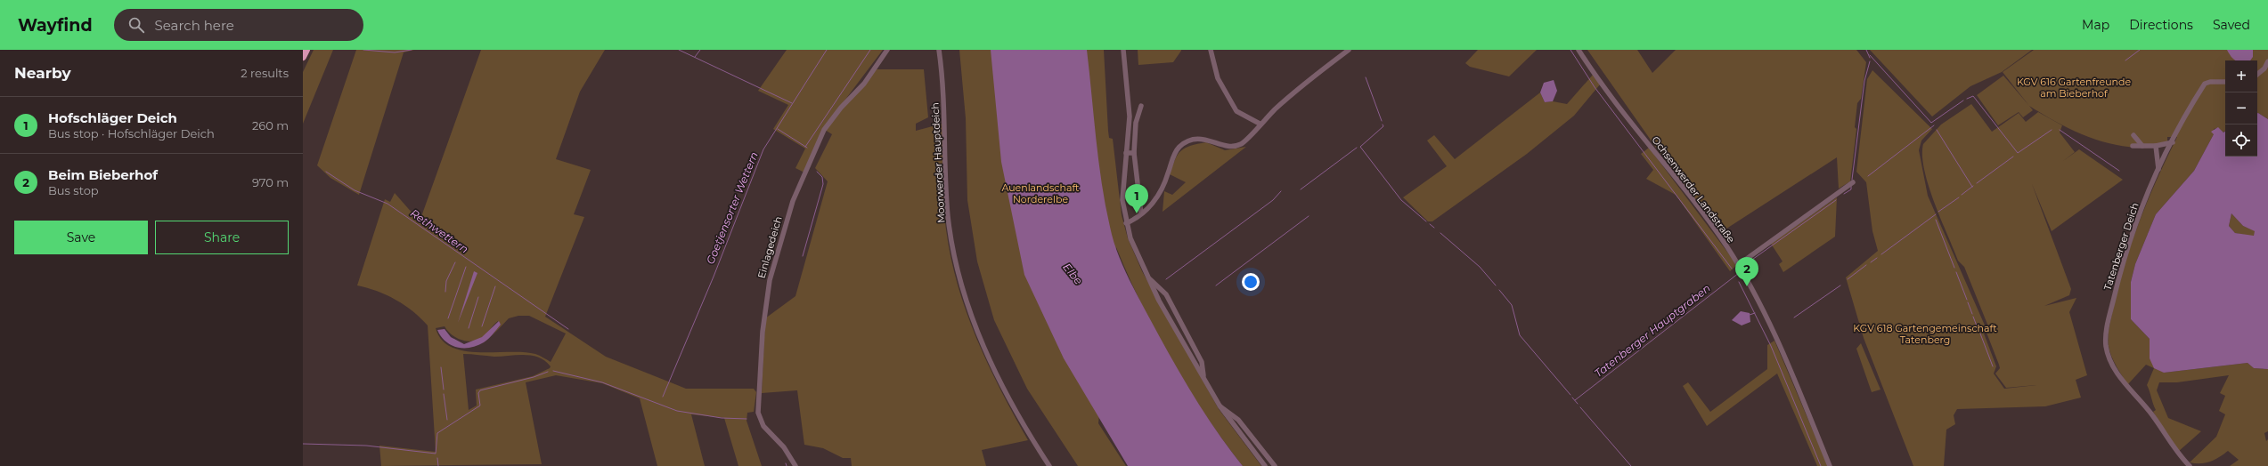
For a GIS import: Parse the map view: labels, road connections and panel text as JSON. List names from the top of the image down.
{
  "streets": {
    "street": [
      "Moorwerder Hauptdeich",
      "Ochsenwerder Landstraße",
      "Tatenberger Deich",
      "Einlagedeich"
    ]
  },
  "water": [
    "Goetjensorter Wettern",
    "Rethwettern",
    "Elbe",
    "Tatenberger Hauptgraben"
  ],
  "parks": ["KGV 616 Gartenfreunde am Bieberhof", "Auenlandschaft Norderelbe", "KGV 618 Gartengemeinschaft Tatenberg"],
  "page": {
    "header": "Wayfind",
    "search": "Search here",
    "nav": ["Map", "Directions", "Saved"],
    "heading": ["Nearby", "2 results"],
    "map_buttons": ["+", "−"],
    "list": [
      {
        "mark": "1",
        "name": "Hofschläger Deich",
        "note": "Bus stop · Hofschläger Deich",
        "value": "260 m"
      },
      {
        "mark": "2",
        "name": "Beim Bieberhof",
        "note": "Bus stop",
        "value": "970 m"
      }
    ],
    "pins": ["1", "2"],
    "buttons": ["Save", "Share"]
  }
}
